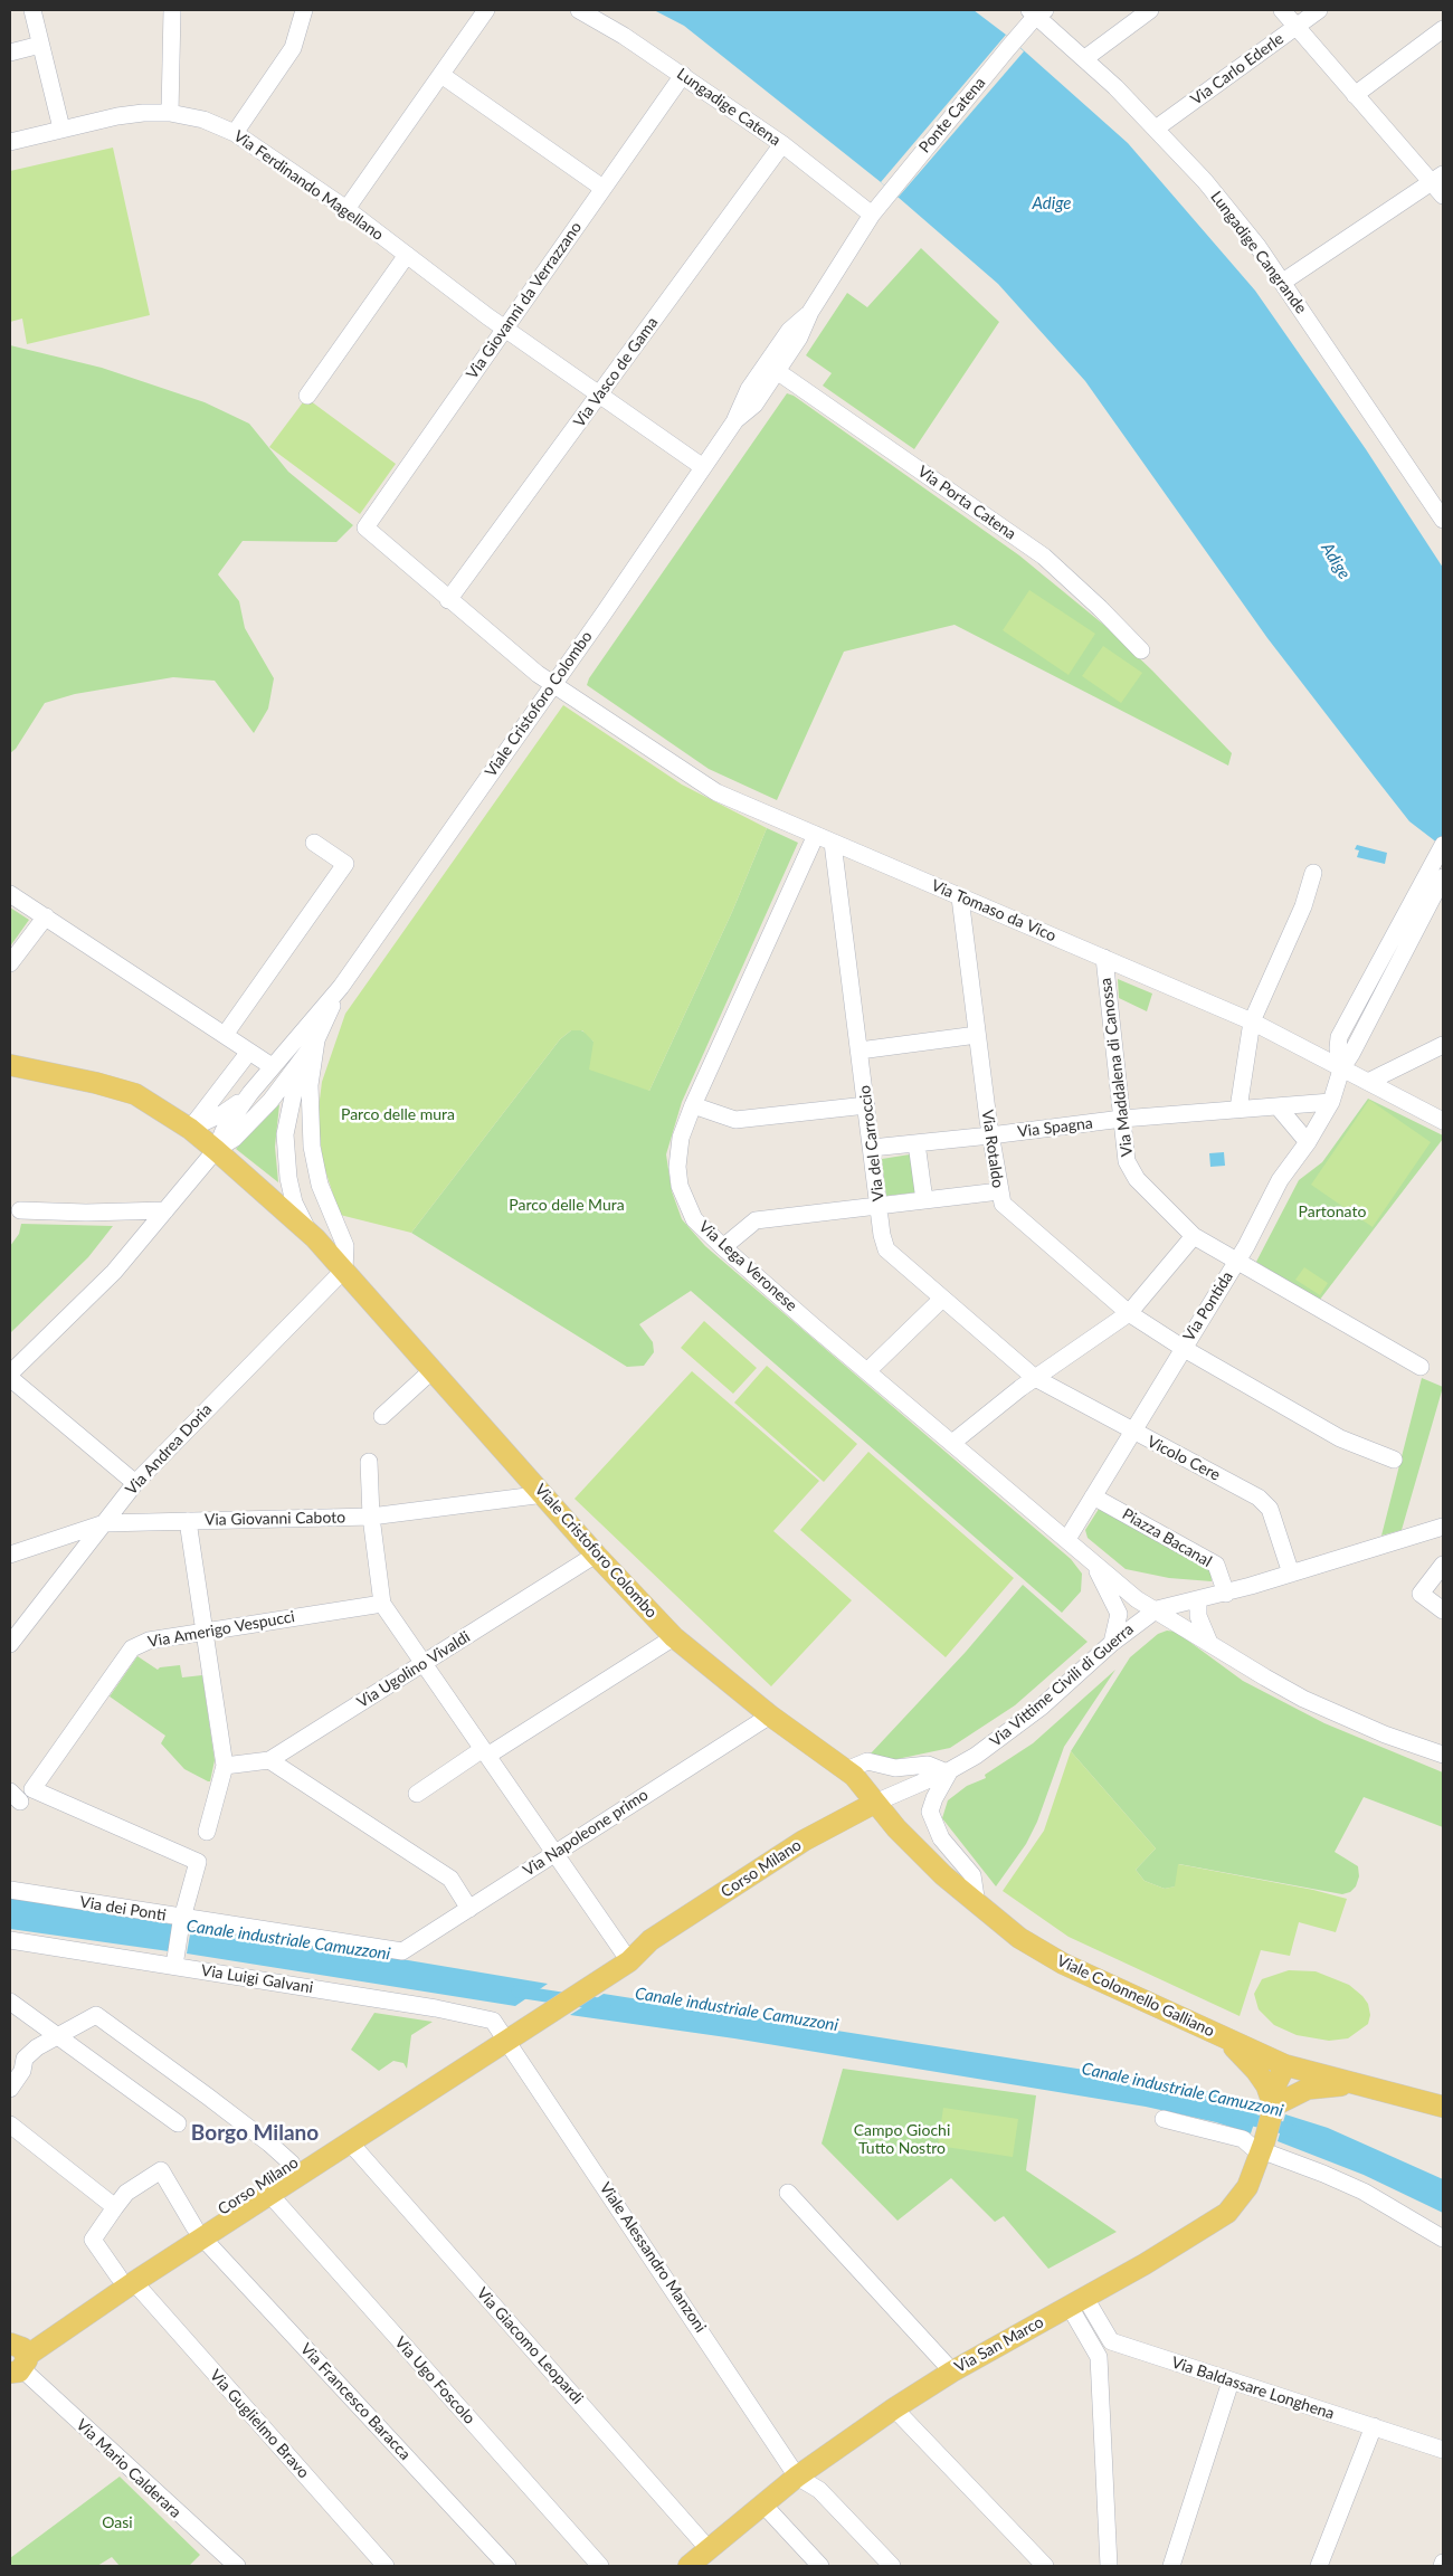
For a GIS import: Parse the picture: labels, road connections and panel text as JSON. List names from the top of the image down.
{
  "streets": {
    "main road": [
      "Viale Cristoforo Colombo",
      "Corso Milano",
      "Viale Colonnello Galliano",
      "Via San Marco"
    ],
    "street": [
      "Via Carlo Ederle",
      "Lungadige Catena",
      "Ponte Catena",
      "Via Ferdinando Magellano",
      "Lungadige Cangrande",
      "Via Giovanni da Verrazzano",
      "Via Vasco de Gama",
      "Via Porta Catena",
      "Via Tomaso da Vico",
      "Via Maddalena di Canossa",
      "Via Spagna",
      "Via del Carroccio",
      "Via Rotaldo",
      "Via Lega Veronese",
      "Via Pontida",
      "Via Andrea Doria",
      "Vicolo Cere",
      "Via Giovanni Caboto",
      "Piazza Bacanal",
      "Via Amerigo Vespucci",
      "Via Ugolino Vivaldi",
      "Via Vittime Civili di Guerra",
      "Via Napoleone primo",
      "Via dei Ponti",
      "Via Luigi Galvani",
      "Viale Alessandro Manzoni",
      "Via Giacomo Leopardi",
      "Via Ugo Foscolo",
      "Via Baldassare Longhena",
      "Via Francesco Baracca",
      "Via Guglielmo Bravo",
      "Via Mario Calderara"
    ]
  },
  "crossings": [
    ["Via Carlo Ederle", "Lungadige Cangrande"],
    ["Lungadige Catena", "Via Giovanni da Verrazzano"],
    ["Lungadige Catena", "Via Vasco de Gama"],
    ["Lungadige Catena", "Viale Cristoforo Colombo"],
    ["Ponte Catena", "Lungadige Cangrande"],
    ["Ponte Catena", "Viale Cristoforo Colombo"],
    ["Via Ferdinando Magellano", "Via Giovanni da Verrazzano"],
    ["Via Ferdinando Magellano", "Via Vasco de Gama"],
    ["Via Ferdinando Magellano", "Viale Cristoforo Colombo"],
    ["Via Giovanni da Verrazzano", "Via Tomaso da Vico"],
    ["Via Vasco de Gama", "Via Tomaso da Vico"],
    ["Via Porta Catena", "Viale Cristoforo Colombo"],
    ["Viale Cristoforo Colombo", "Via Tomaso da Vico"],
    ["Viale Cristoforo Colombo", "Via Andrea Doria"],
    ["Viale Cristoforo Colombo", "Via Giovanni Caboto"],
    ["Viale Cristoforo Colombo", "Via Ugolino Vivaldi"],
    ["Viale Cristoforo Colombo", "Via Vittime Civili di Guerra"],
    ["Viale Cristoforo Colombo", "Via Napoleone primo"],
    ["Viale Cristoforo Colombo", "Corso Milano"],
    ["Viale Cristoforo Colombo", "Viale Colonnello Galliano"],
    ["Via Tomaso da Vico", "Via Maddalena di Canossa"],
    ["Via Tomaso da Vico", "Via del Carroccio"],
    ["Via Tomaso da Vico", "Via Rotaldo"],
    ["Via Tomaso da Vico", "Via Lega Veronese"],
    ["Via Tomaso da Vico", "Via Pontida"],
    ["Via Maddalena di Canossa", "Via Spagna"],
    ["Via Maddalena di Canossa", "Via Pontida"],
    ["Via Spagna", "Via del Carroccio"],
    ["Via Spagna", "Via Rotaldo"],
    ["Via Spagna", "Via Pontida"],
    ["Via del Carroccio", "Vicolo Cere"],
    ["Via Rotaldo", "Via Pontida"],
    ["Via Lega Veronese", "Via Pontida"],
    ["Via Pontida", "Vicolo Cere"],
    ["Via Pontida", "Piazza Bacanal"],
    ["Via Andrea Doria", "Via Giovanni Caboto"],
    ["Via Amerigo Vespucci", "Via dei Ponti"],
    ["Via Vittime Civili di Guerra", "Corso Milano"],
    ["Via Vittime Civili di Guerra", "Viale Colonnello Galliano"],
    ["Via Napoleone primo", "Via dei Ponti"],
    ["Corso Milano", "Via Luigi Galvani"],
    ["Corso Milano", "Viale Colonnello Galliano"],
    ["Corso Milano", "Viale Alessandro Manzoni"],
    ["Corso Milano", "Via Giacomo Leopardi"],
    ["Corso Milano", "Via Ugo Foscolo"],
    ["Corso Milano", "Via Francesco Baracca"],
    ["Corso Milano", "Via Guglielmo Bravo"],
    ["Corso Milano", "Via Mario Calderara"],
    ["Via Luigi Galvani", "Viale Alessandro Manzoni"],
    ["Viale Colonnello Galliano", "Via San Marco"],
    ["Viale Alessandro Manzoni", "Via San Marco"],
    ["Via San Marco", "Via Giacomo Leopardi"],
    ["Via Francesco Baracca", "Via Guglielmo Bravo"]
  ],
  "districts": ["Borgo Milano"],
  "water": ["Adige", "Canale industriale Camuzzoni"],
  "parks": [
    "Parco delle mura",
    "Parco delle Mura",
    "Partonato",
    "Campo Giochi Tutto Nostro",
    "Oasi"
  ]
}
